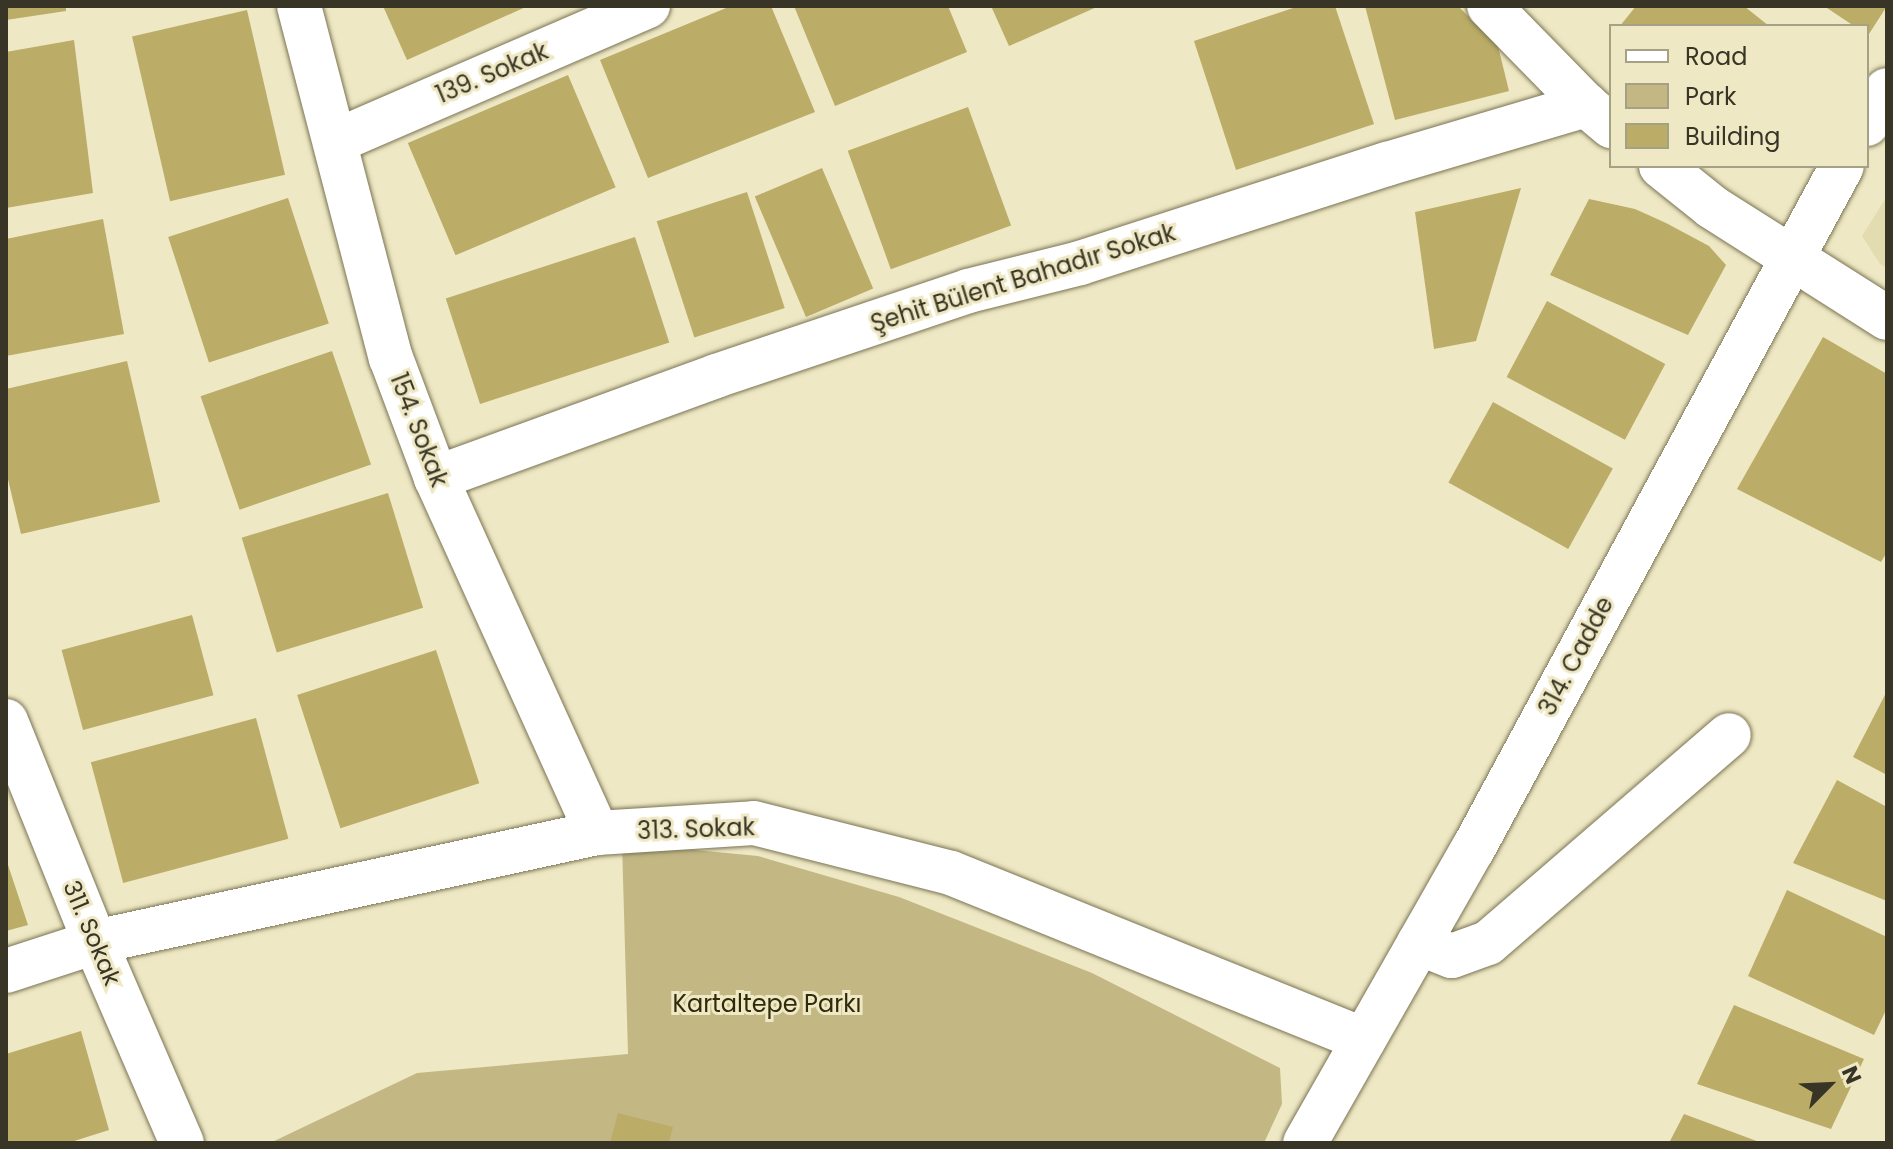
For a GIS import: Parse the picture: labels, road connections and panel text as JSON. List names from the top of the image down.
{
  "streets": {
    "street": [
      "139. Sokak",
      "Şehit Bülent Bahadır Sokak",
      "154. Sokak",
      "314. Cadde",
      "313. Sokak",
      "311. Sokak"
    ]
  },
  "crossings": [
    ["139. Sokak", "154. Sokak"],
    ["Şehit Bülent Bahadır Sokak", "154. Sokak"],
    ["154. Sokak", "313. Sokak"],
    ["314. Cadde", "313. Sokak"],
    ["313. Sokak", "311. Sokak"]
  ],
  "parks": ["Kartaltepe Parkı"],
  "legend": ["Road", "Park", "Building"],
  "north": "top right"
}
